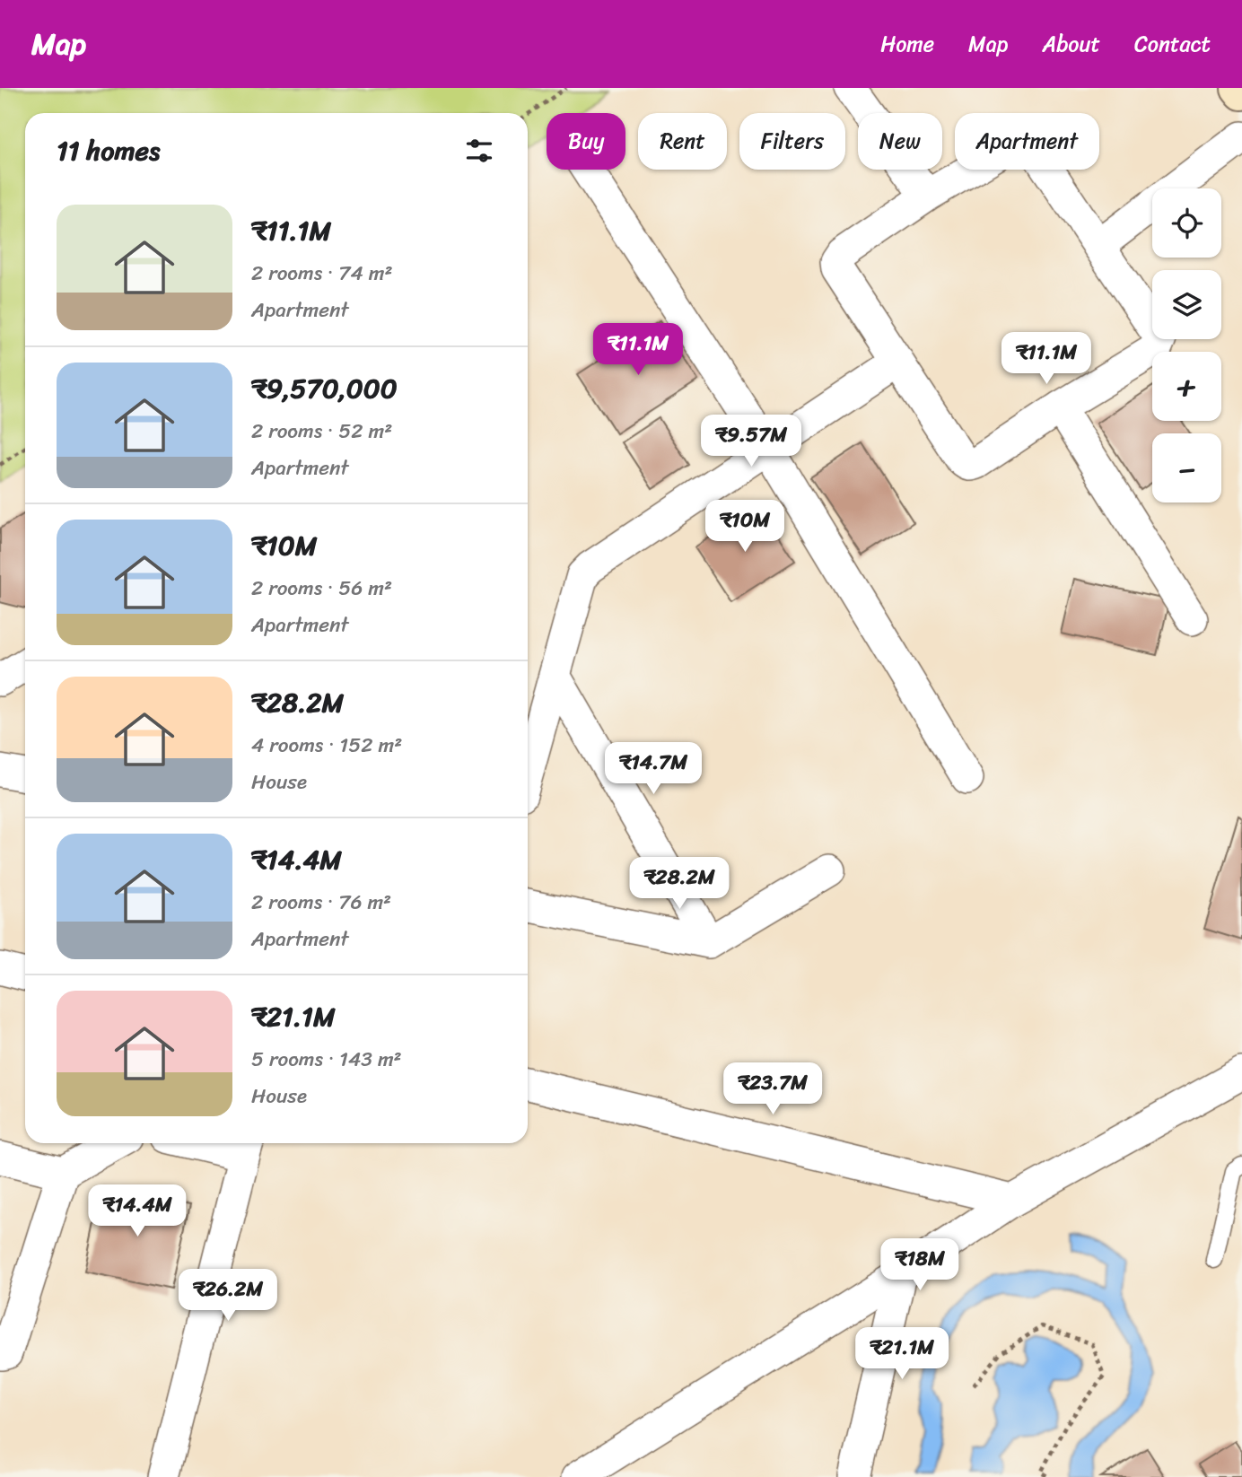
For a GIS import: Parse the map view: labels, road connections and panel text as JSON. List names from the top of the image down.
{
  "page": {
    "header": "Map",
    "nav": [
      "Home",
      "Map",
      "About",
      "Contact"
    ],
    "chip": [
      "Buy",
      "Rent",
      "Filters",
      "New",
      "Apartment"
    ],
    "heading": "11 homes",
    "map_buttons": ["+", "−"],
    "list": [
      {
        "name": "₹11.1M",
        "note": "2 rooms · 74 m² · Apartment"
      },
      {
        "name": "₹9,570,000",
        "note": "2 rooms · 52 m² · Apartment"
      },
      {
        "name": "₹10M",
        "note": "2 rooms · 56 m² · Apartment"
      },
      {
        "name": "₹28.2M",
        "note": "4 rooms · 152 m² · House"
      },
      {
        "name": "₹14.4M",
        "note": "2 rooms · 76 m² · Apartment"
      },
      {
        "name": "₹21.1M",
        "note": "5 rooms · 143 m² · House"
      }
    ],
    "price": [
      "₹11.1M",
      "₹11.1M",
      "₹9.57M",
      "₹10M",
      "₹14.7M",
      "₹28.2M",
      "₹23.7M",
      "₹14.4M",
      "₹18M",
      "₹26.2M",
      "₹21.1M"
    ]
  }
}
